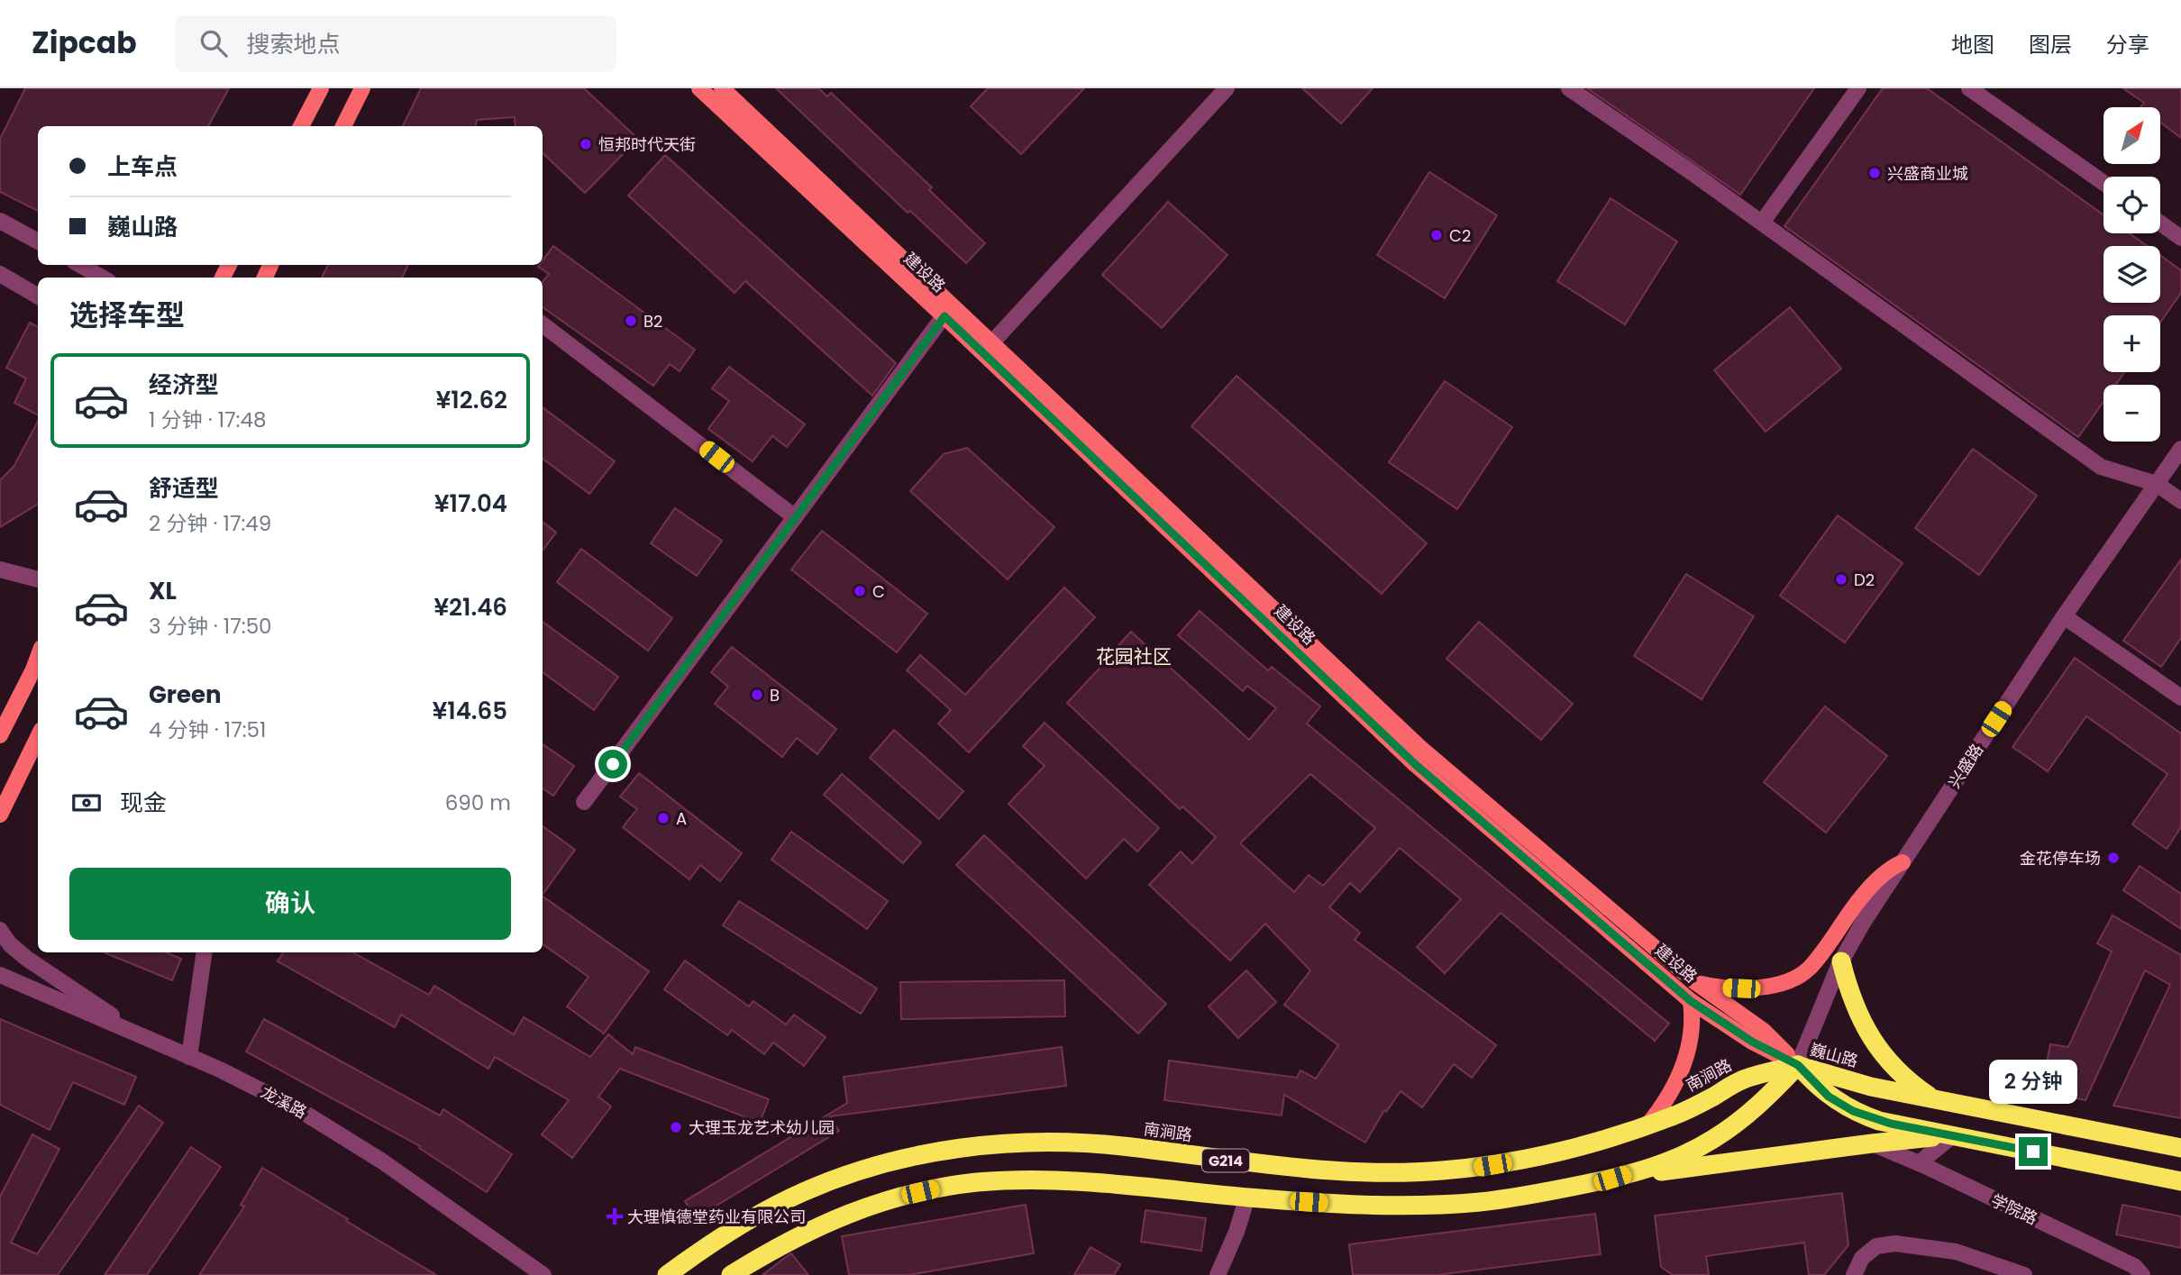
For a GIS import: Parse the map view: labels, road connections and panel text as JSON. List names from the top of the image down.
{
  "streets": {
    "highway": ["巍山路", "南涧路", "G214"],
    "main road": ["建设路"],
    "street": ["兴盛路", "龙溪路", "学院路"]
  },
  "crossings": [
    ["建设路", "兴盛路"],
    ["建设路", "巍山路"],
    ["建设路", "南涧路"],
    ["建设路", "G214"],
    ["兴盛路", "巍山路"],
    ["兴盛路", "南涧路"],
    ["兴盛路", "G214"],
    ["巍山路", "南涧路"],
    ["巍山路", "G214"],
    ["南涧路", "G214"]
  ],
  "districts": ["花园社区"],
  "places": {
    "other": [
      "恒邦时代天街",
      "兴盛商业城",
      "C2",
      "B2",
      "D2",
      "C",
      "B",
      "A",
      "金花停车场",
      "大理玉龙艺术幼儿园"
    ],
    "health": ["大理慎德堂药业有限公司"]
  },
  "north": "top right",
  "page": {
    "header": "Zipcab",
    "search": "搜索地点",
    "nav": ["地图", "图层", "分享"],
    "map_buttons": ["+", "−"],
    "banner": ["上车点", "巍山路"],
    "heading": "选择车型",
    "list": [
      {
        "name": "经济型",
        "note": "1 分钟 · 17:48",
        "value": "¥12.62"
      },
      {
        "name": "舒适型",
        "note": "2 分钟 · 17:49",
        "value": "¥17.04"
      },
      {
        "name": "XL",
        "note": "3 分钟 · 17:50",
        "value": "¥21.46"
      },
      {
        "name": "Green",
        "note": "4 分钟 · 17:51",
        "value": "¥14.65"
      }
    ],
    "pay": ["现金", "690 m"],
    "buttons": "确认",
    "bubble": "2 分钟"
  }
}
